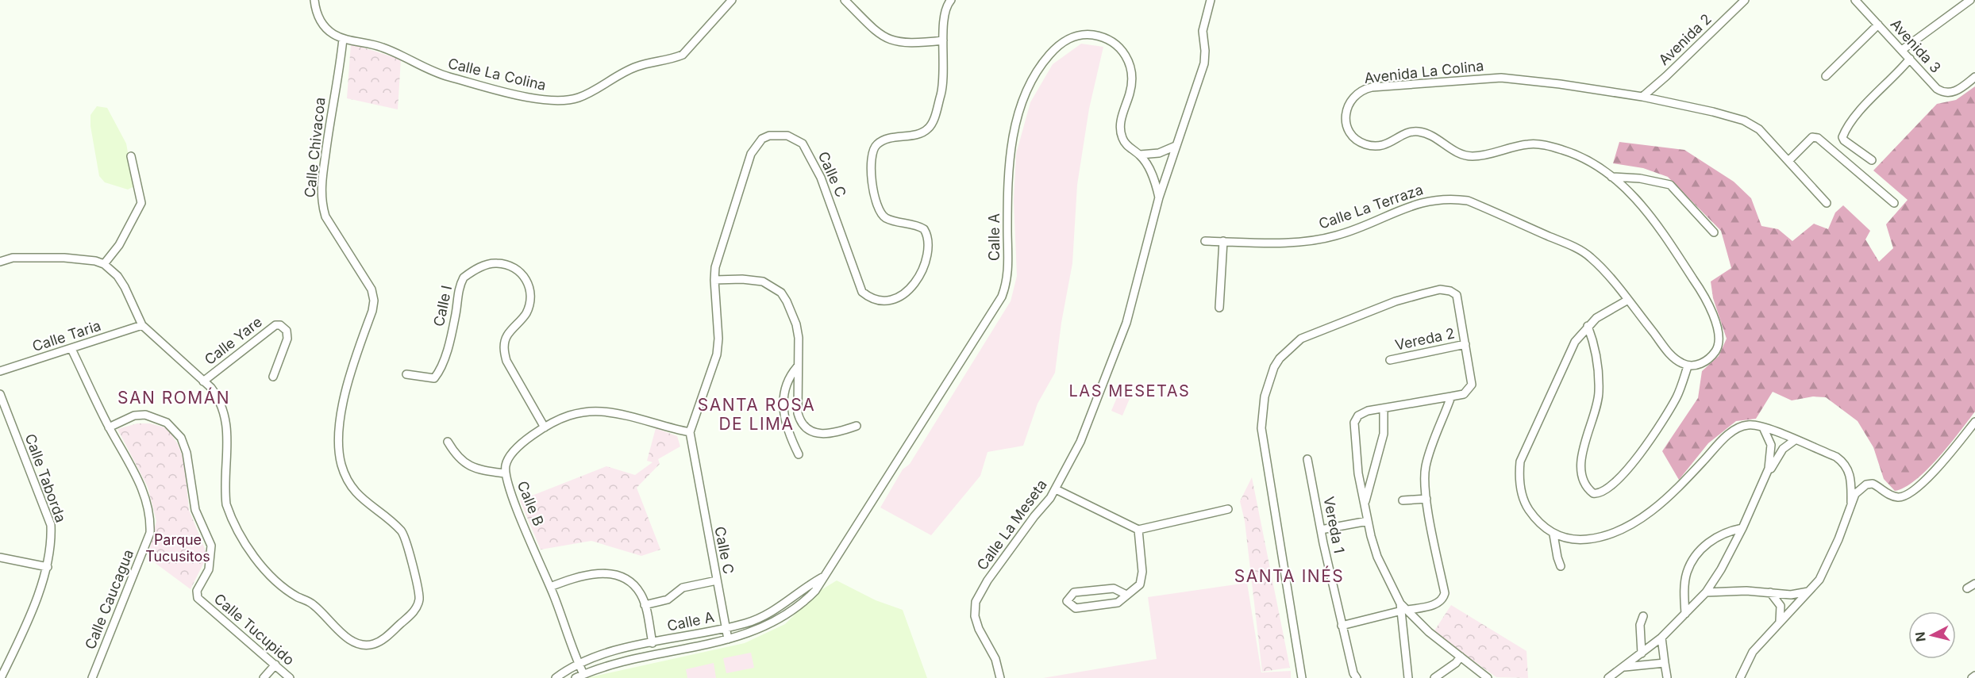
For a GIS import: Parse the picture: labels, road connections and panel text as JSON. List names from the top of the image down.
{
  "streets": {
    "street": [
      "Avenida 2",
      "Avenida 3",
      "Avenida La Colina",
      "Calle La Colina",
      "Calle Chivacoa",
      "Calle C",
      "Calle La Terraza",
      "Calle A",
      "Calle I",
      "Calle Taria",
      "Vereda 2",
      "Calle Yare",
      "Calle Taborda",
      "Calle B",
      "Calle La Meseta",
      "Vereda 1",
      "Calle Caucagua",
      "Calle Tucupido"
    ]
  },
  "crossings": [
    ["Avenida 2", "Avenida La Colina"],
    ["Calle La Colina", "Calle Chivacoa"],
    ["Calle Chivacoa", "Calle Taria"],
    ["Calle Chivacoa", "Calle Yare"],
    ["Calle C", "Calle A"],
    ["Calle C", "Calle B"],
    ["Calle A", "Calle B"],
    ["Calle A", "Calle La Meseta"],
    ["Calle I", "Calle B"],
    ["Calle Taria", "Calle Caucagua"],
    ["Calle Caucagua", "Calle Tucupido"]
  ],
  "districts": [
    "LAS MESETAS",
    "SAN ROMÁN",
    "SANTA ROSA DE LIMA",
    "SANTA INÉS"
  ],
  "parks": ["Parque Tucusitos"],
  "north": "left"
}
